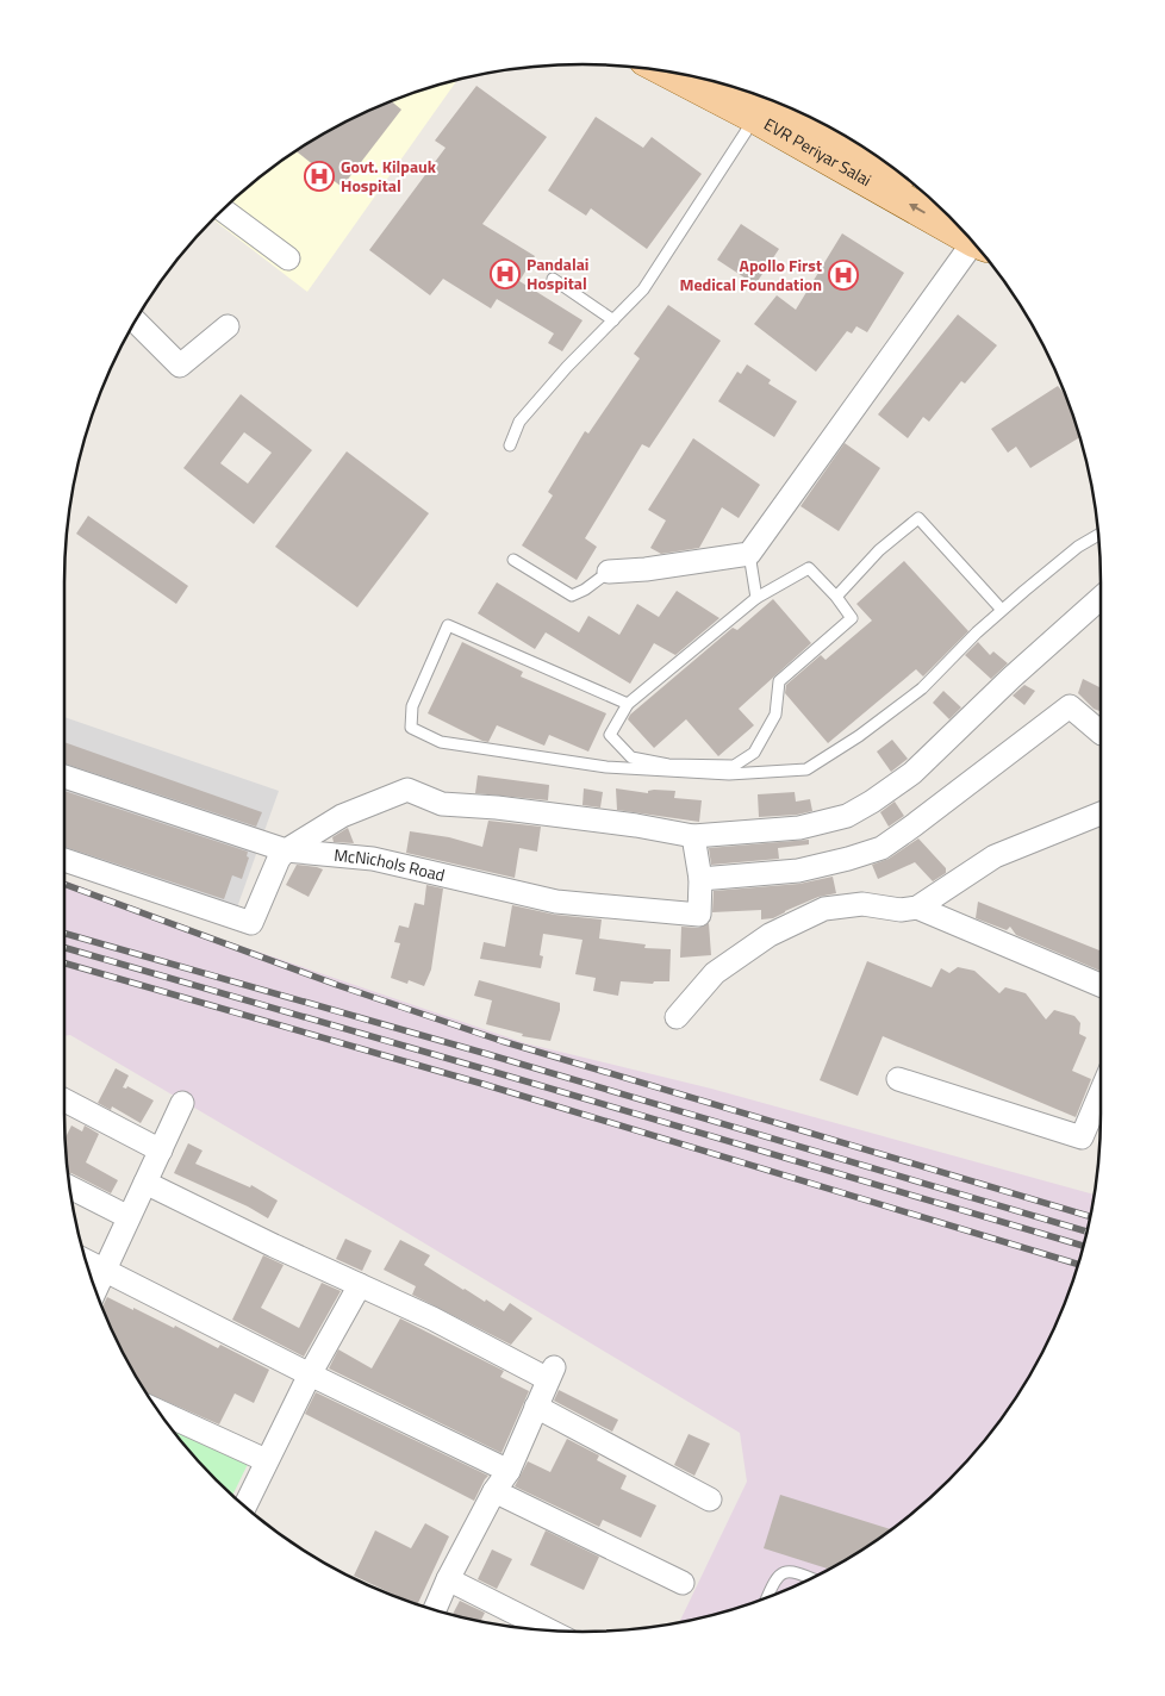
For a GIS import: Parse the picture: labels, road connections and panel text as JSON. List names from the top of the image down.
{
  "streets": {
    "main road": ["EVR Periyar Salai"],
    "street": ["McNichols Road"]
  },
  "one_way": ["EVR Periyar Salai"],
  "places": {
    "hospital": ["Govt. Kilpauk Hospital", "Pandalai Hospital", "Apollo First Medical Foundation"]
  }
}
